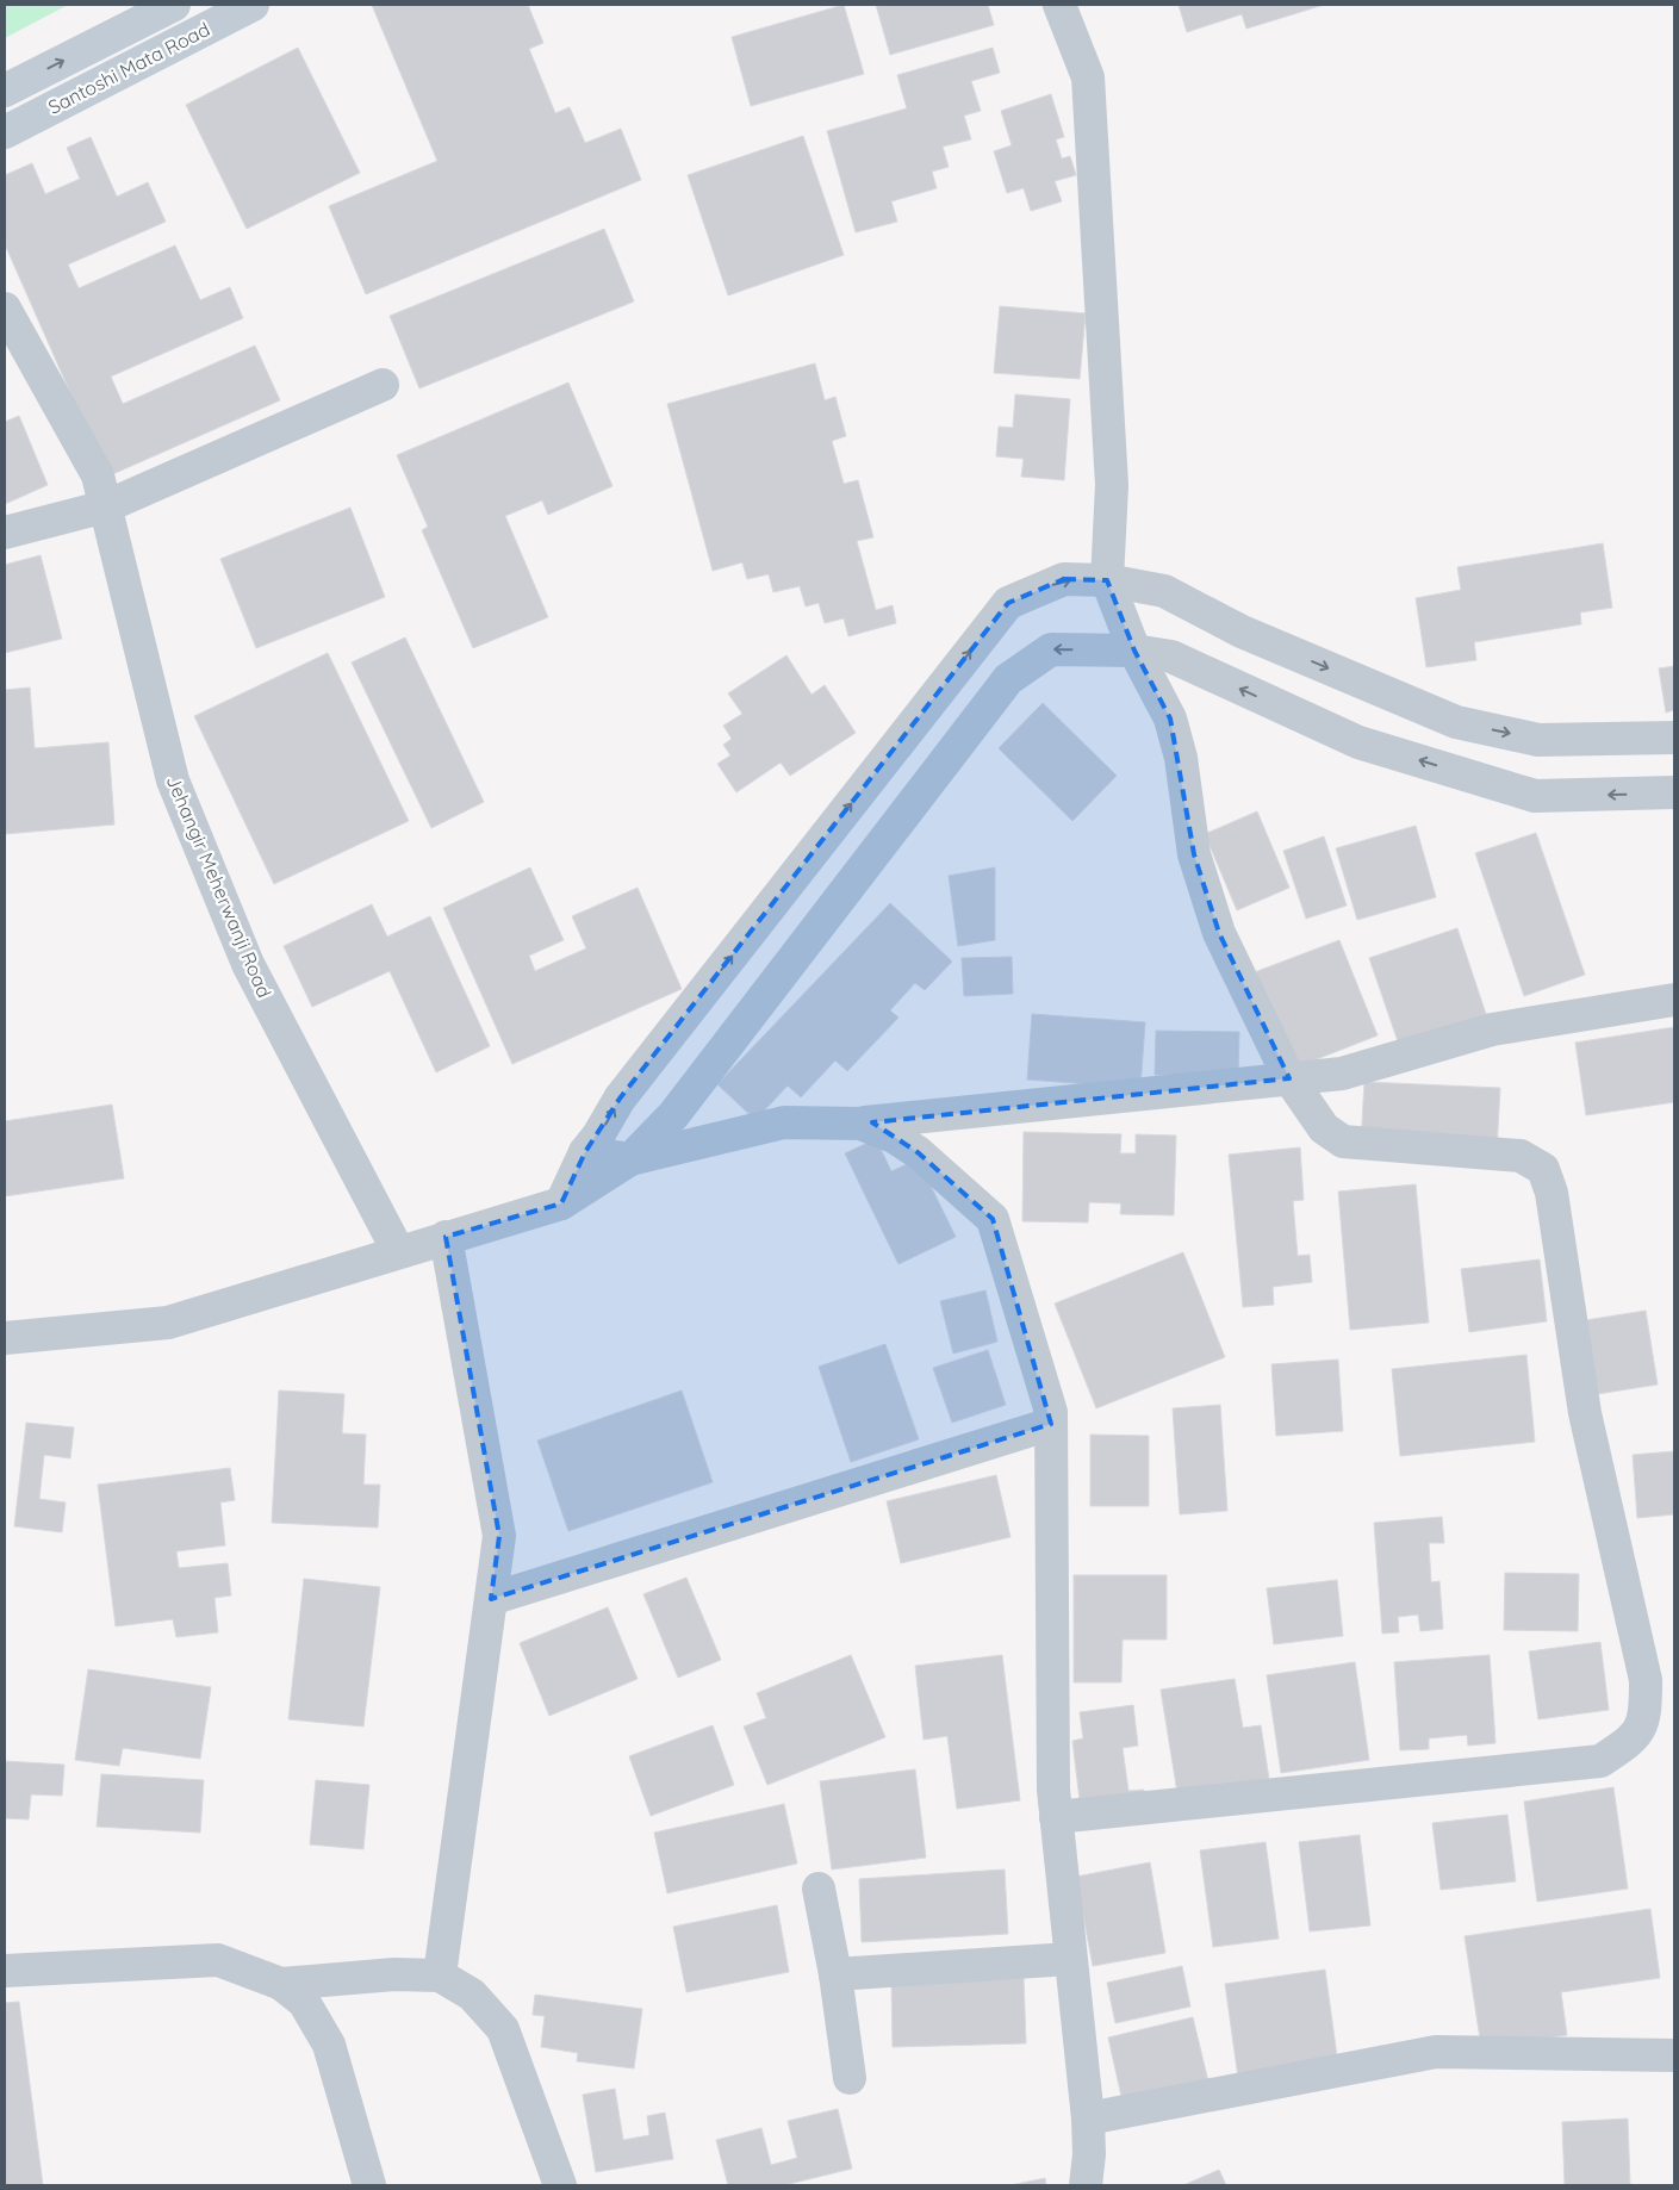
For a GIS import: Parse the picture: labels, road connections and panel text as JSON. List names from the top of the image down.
{
  "streets": {
    "main road": ["Santoshi Mata Road"],
    "street": ["Jehangir Meherwanji Road"]
  }
}
